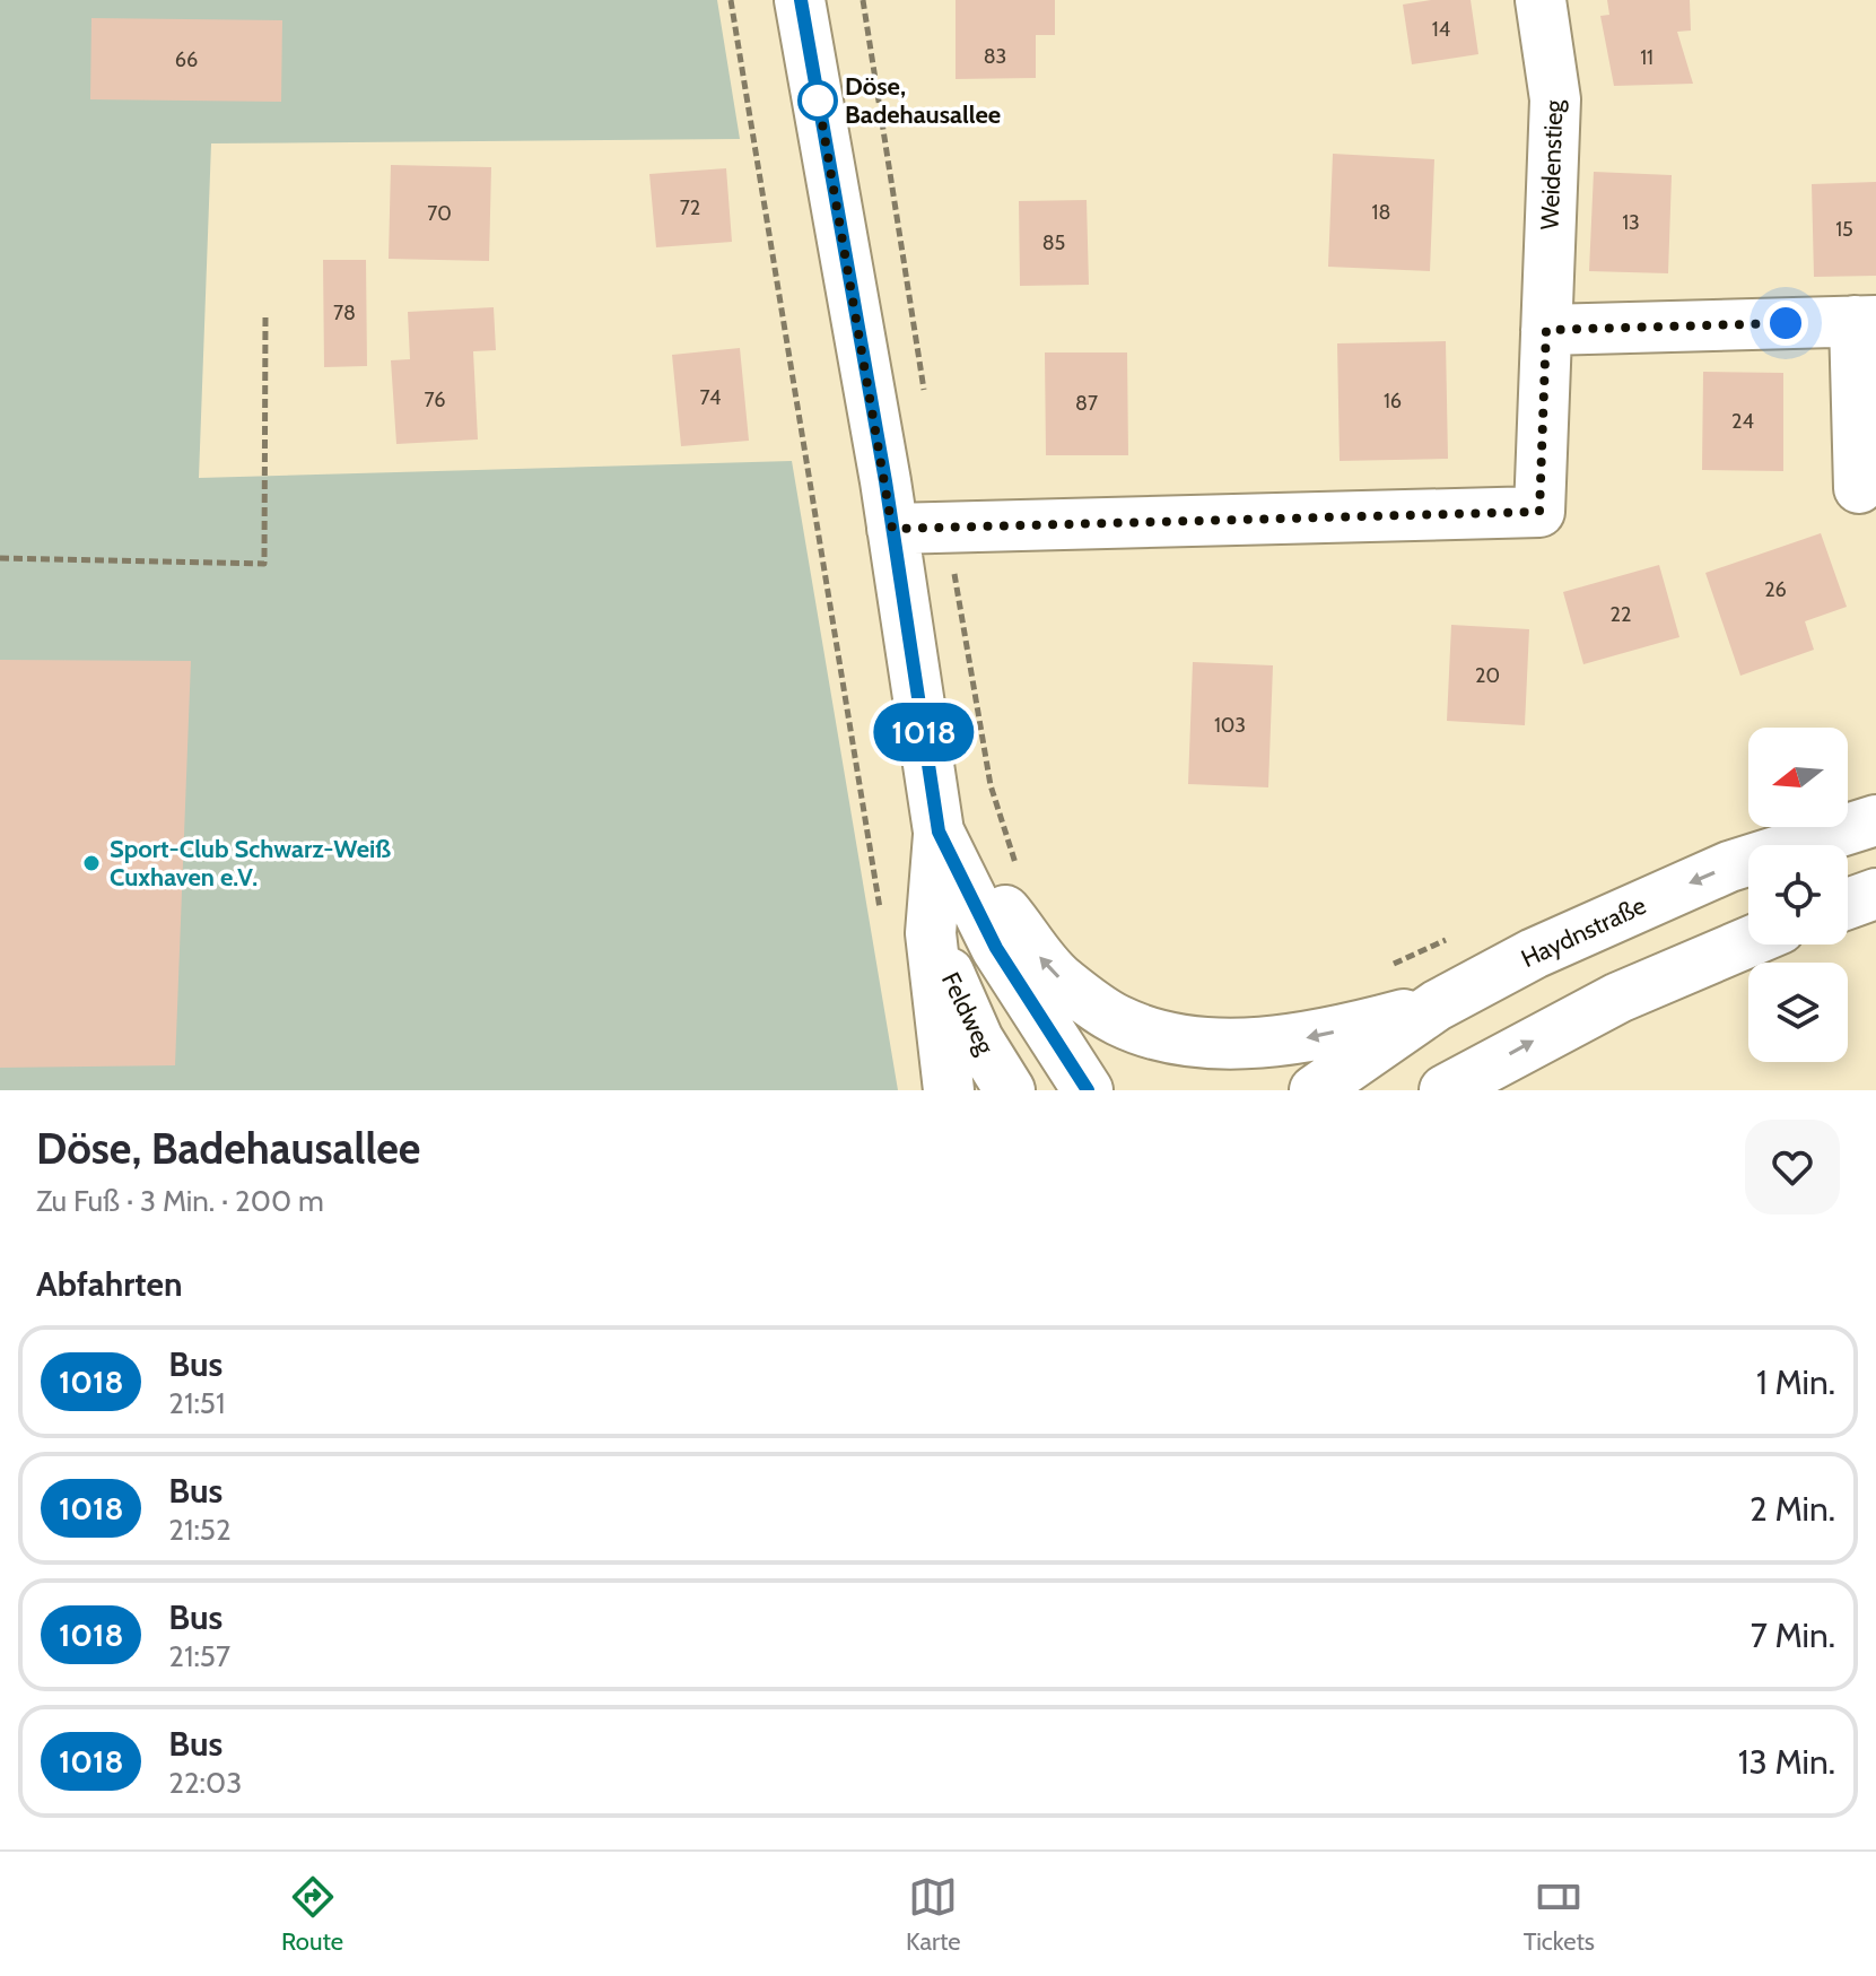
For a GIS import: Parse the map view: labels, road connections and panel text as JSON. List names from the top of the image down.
{
  "streets": {
    "street": ["Weidenstieg", "Haydnstraße", "Feldweg"]
  },
  "places": ["Döse, Badehausallee", "Sport-Club Schwarz-Weiß Cuxhaven e.V."],
  "lines": ["bus line 1018"],
  "house_numbers": [
    "14",
    "83",
    "11",
    "66",
    "72",
    "18",
    "70",
    "13",
    "15",
    "85",
    "78",
    "74",
    "76",
    "16",
    "87",
    "24",
    "26",
    "22",
    "20",
    "103"
  ],
  "north": "left",
  "page": {
    "on_map": "1018",
    "heading": [
      ["Döse, Badehausallee", "Zu Fuß · 3 Min. · 200 m"],
      "Abfahrten"
    ],
    "list": [
      {
        "mark": "1018",
        "name": "Bus",
        "note": "21:51",
        "value": "1 Min."
      },
      {
        "mark": "1018",
        "name": "Bus",
        "note": "21:52",
        "value": "2 Min."
      },
      {
        "mark": "1018",
        "name": "Bus",
        "note": "21:57",
        "value": "7 Min."
      },
      {
        "mark": "1018",
        "name": "Bus",
        "note": "22:03",
        "value": "13 Min."
      }
    ],
    "tabs": ["Route", "Karte", "Tickets"]
  }
}
